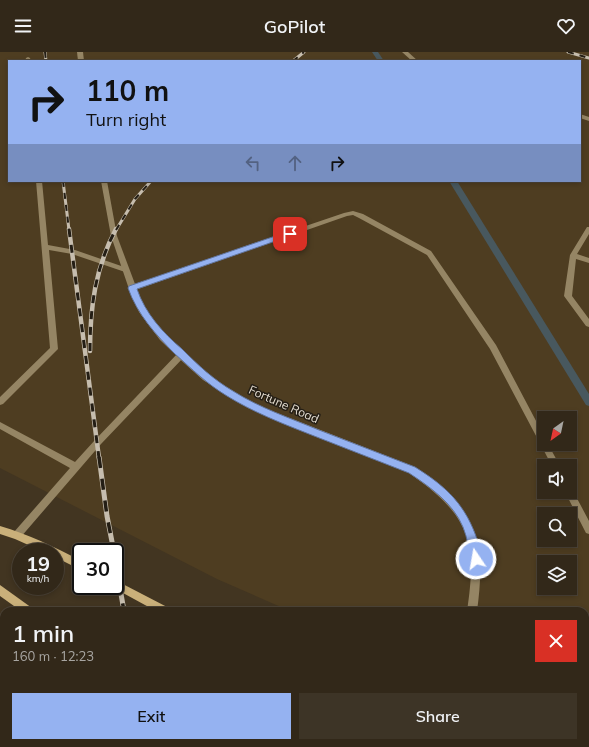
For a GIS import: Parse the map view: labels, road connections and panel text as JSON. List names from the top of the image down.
{
  "streets": {
    "street": ["Fortune Road"]
  },
  "north": "bottom left",
  "page": {
    "header": "GoPilot",
    "turn": ["110 m", "Turn right"],
    "speed": "19 km/h",
    "limit": "30",
    "heading": ["1 min", "160 m · 12:23"],
    "buttons": ["Exit", "Share"]
  }
}
